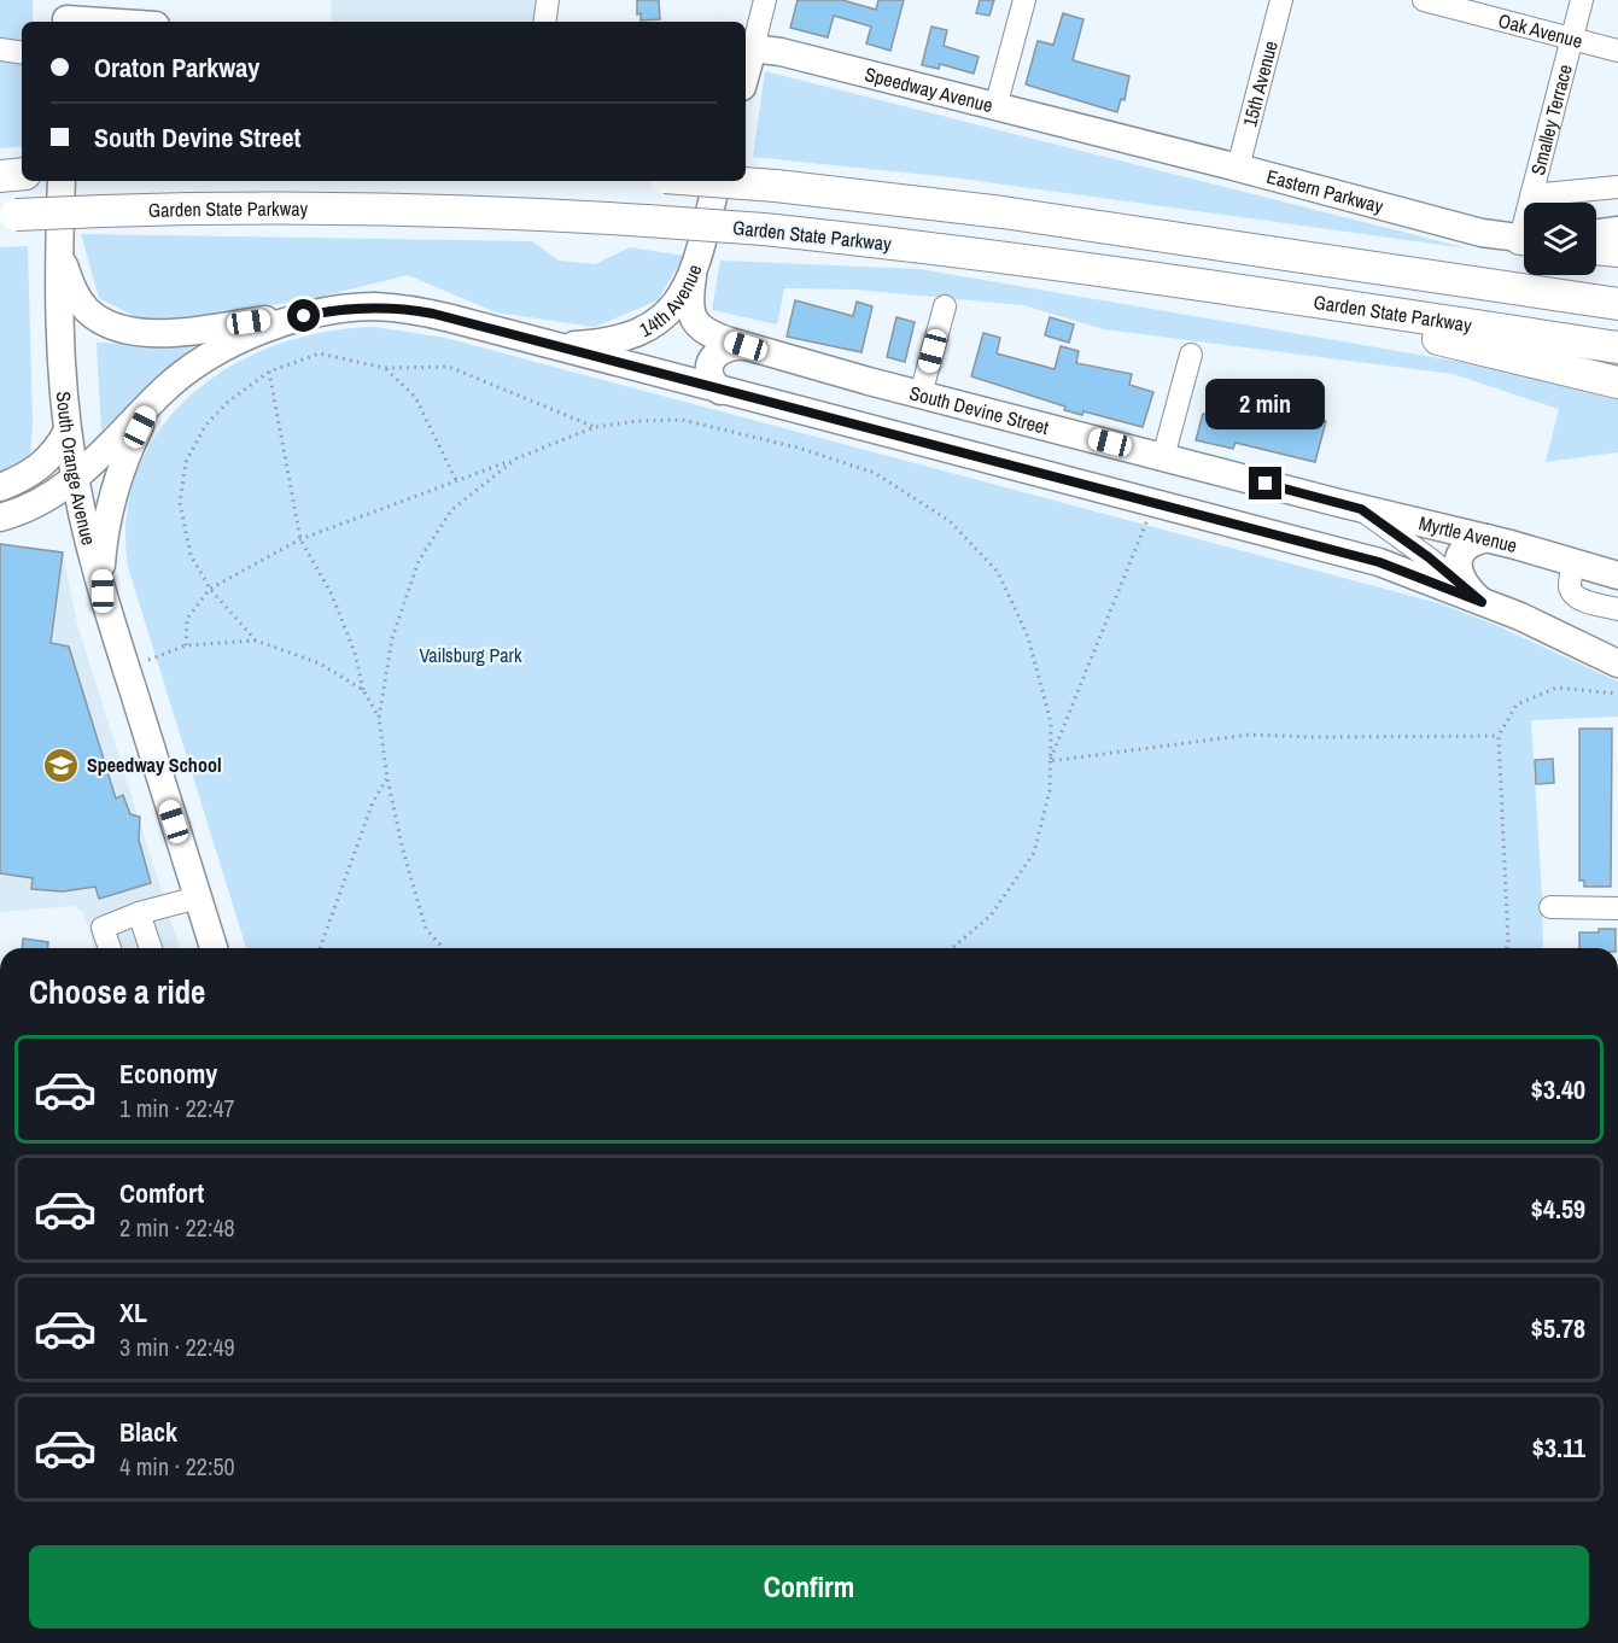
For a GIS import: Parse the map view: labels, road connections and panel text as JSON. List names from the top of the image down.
{
  "streets": {
    "highway": ["Garden State Parkway"],
    "main road": [
      "Speedway Avenue",
      "Eastern Parkway",
      "14th Avenue",
      "South Devine Street",
      "South Orange Avenue",
      "Myrtle Avenue"
    ],
    "street": ["Oak Avenue", "15th Avenue", "Smalley Terrace"]
  },
  "crossings": [
    ["Oak Avenue", "Smalley Terrace"],
    ["15th Avenue", "Eastern Parkway"],
    ["Speedway Avenue", "Eastern Parkway"],
    ["14th Avenue", "South Devine Street"],
    ["South Devine Street", "Myrtle Avenue"]
  ],
  "parks": ["Vailsburg Park"],
  "places": {
    "school or university": ["Speedway School"]
  },
  "page": {
    "banner": ["Oraton Parkway", "South Devine Street"],
    "bubble": "2 min",
    "heading": "Choose a ride",
    "list": [
      {
        "name": "Economy",
        "note": "1 min · 22:47",
        "value": "$3.40"
      },
      {
        "name": "Comfort",
        "note": "2 min · 22:48",
        "value": "$4.59"
      },
      {
        "name": "XL",
        "note": "3 min · 22:49",
        "value": "$5.78"
      },
      {
        "name": "Black",
        "note": "4 min · 22:50",
        "value": "$3.11"
      }
    ],
    "buttons": "Confirm"
  }
}
